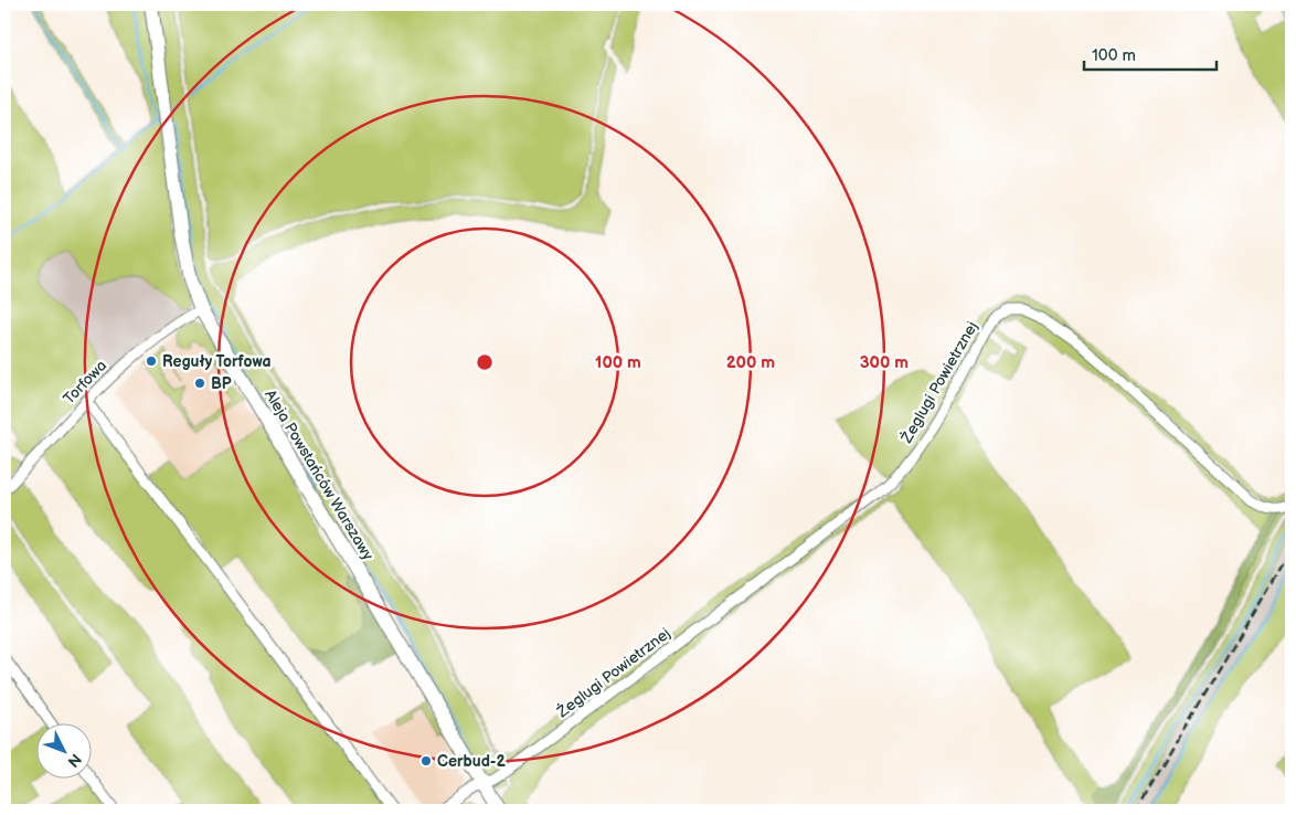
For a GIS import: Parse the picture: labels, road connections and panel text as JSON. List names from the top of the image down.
{
  "streets": {
    "street": ["Torfowa", "Żeglugi Powietrznej", "Aleja Powstańców Warszawy"]
  },
  "crossings": [
    ["Torfowa", "Aleja Powstańców Warszawy"],
    ["Żeglugi Powietrznej", "Aleja Powstańców Warszawy"]
  ],
  "places": ["Reguły Torfowa", "BP", "Cerbud-2"],
  "scale_bar": "100 m",
  "north": "bottom right",
  "rings": ["100 m", "200 m", "300 m"]
}
